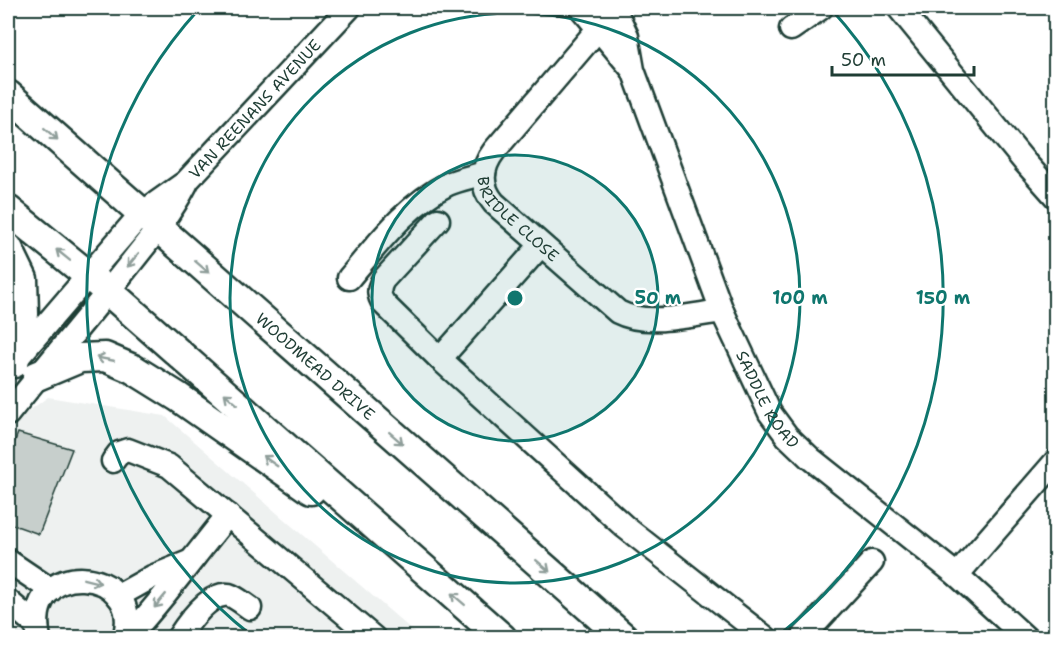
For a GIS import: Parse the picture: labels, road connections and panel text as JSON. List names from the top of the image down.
{
  "streets": {
    "main road": ["WOODMEAD DRIVE"],
    "street": ["VAN REENANS AVENUE", "BRIDLE CLOSE", "SADDLE ROAD"]
  },
  "crossings": [
    ["VAN REENANS AVENUE", "WOODMEAD DRIVE"],
    ["BRIDLE CLOSE", "SADDLE ROAD"]
  ],
  "scale_bar": "50 m",
  "rings": ["50 m", "100 m", "150 m"]
}
